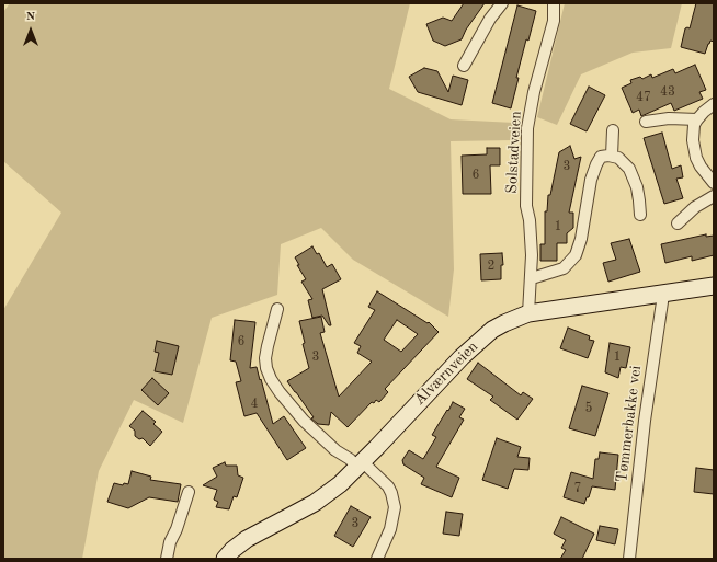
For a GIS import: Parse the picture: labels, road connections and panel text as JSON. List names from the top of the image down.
{
  "streets": {
    "main road": ["Alværnveien"],
    "street": ["Solstadveien", "Tømmerbakke vei"]
  },
  "crossings": [
    ["Solstadveien", "Alværnveien"],
    ["Alværnveien", "Tømmerbakke vei"]
  ],
  "house_numbers": [
    "43",
    "47",
    "3",
    "6",
    "1",
    "2",
    "6",
    "3",
    "1",
    "4",
    "5",
    "7",
    "3"
  ],
  "north": "top"
}
